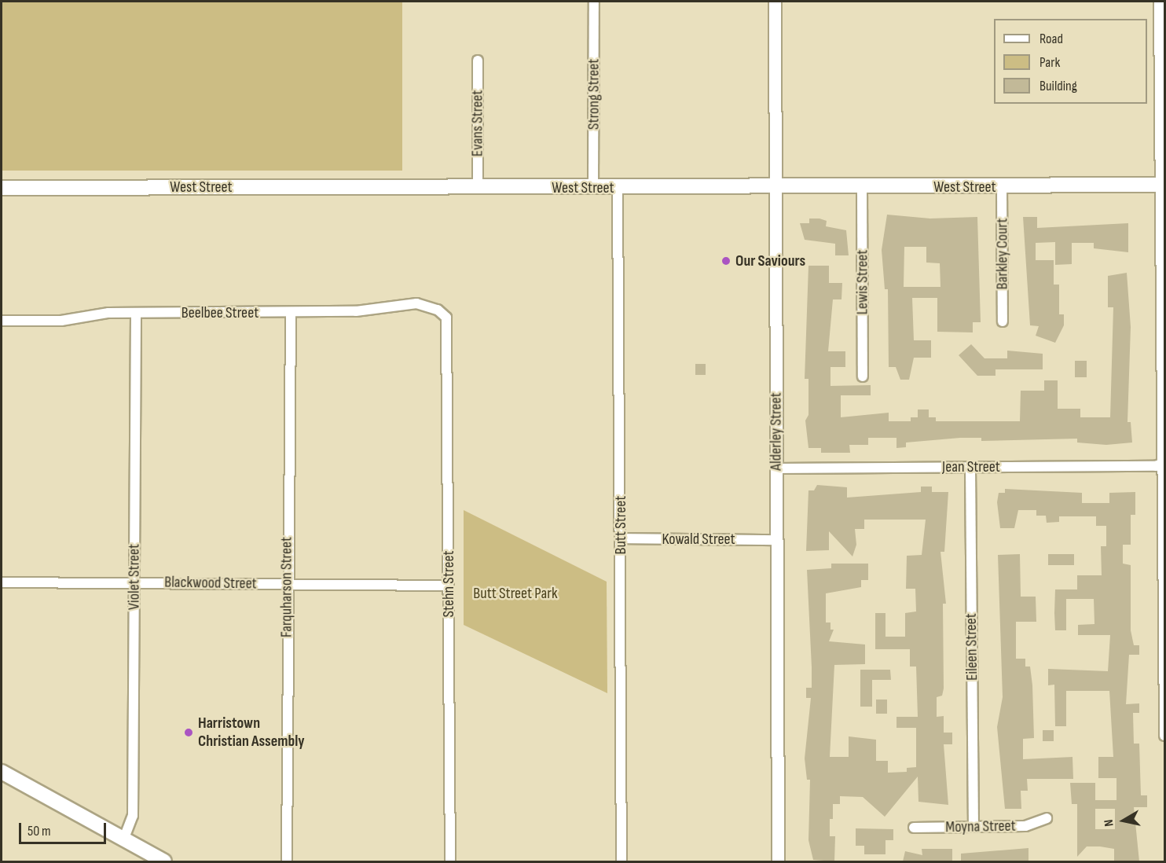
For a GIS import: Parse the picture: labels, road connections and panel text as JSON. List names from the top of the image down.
{
  "streets": {
    "main road": ["West Street"],
    "street": [
      "Strong Street",
      "Evans Street",
      "Barkley Court",
      "Lewis Street",
      "Beelbee Street",
      "Alderley Street",
      "Jean Street",
      "Butt Street",
      "Kowald Street",
      "Violet Street",
      "Blackwood Street",
      "Stehn Street",
      "Farquharson Street",
      "Eileen Street",
      "Moyna Street"
    ]
  },
  "crossings": [
    ["Strong Street", "West Street"],
    ["Evans Street", "West Street"],
    ["West Street", "Barkley Court"],
    ["West Street", "Lewis Street"],
    ["West Street", "Alderley Street"],
    ["West Street", "Butt Street"],
    ["Beelbee Street", "Violet Street"],
    ["Beelbee Street", "Stehn Street"],
    ["Beelbee Street", "Farquharson Street"],
    ["Alderley Street", "Jean Street"],
    ["Alderley Street", "Kowald Street"],
    ["Jean Street", "Eileen Street"],
    ["Butt Street", "Kowald Street"],
    ["Violet Street", "Blackwood Street"],
    ["Blackwood Street", "Stehn Street"],
    ["Blackwood Street", "Farquharson Street"],
    ["Eileen Street", "Moyna Street"]
  ],
  "parks": ["Butt Street Park"],
  "places": ["Our Saviours", "Harristown Christian Assembly"],
  "legend": ["Road", "Park", "Building"],
  "scale_bar": "50 m",
  "north": "left"
}
